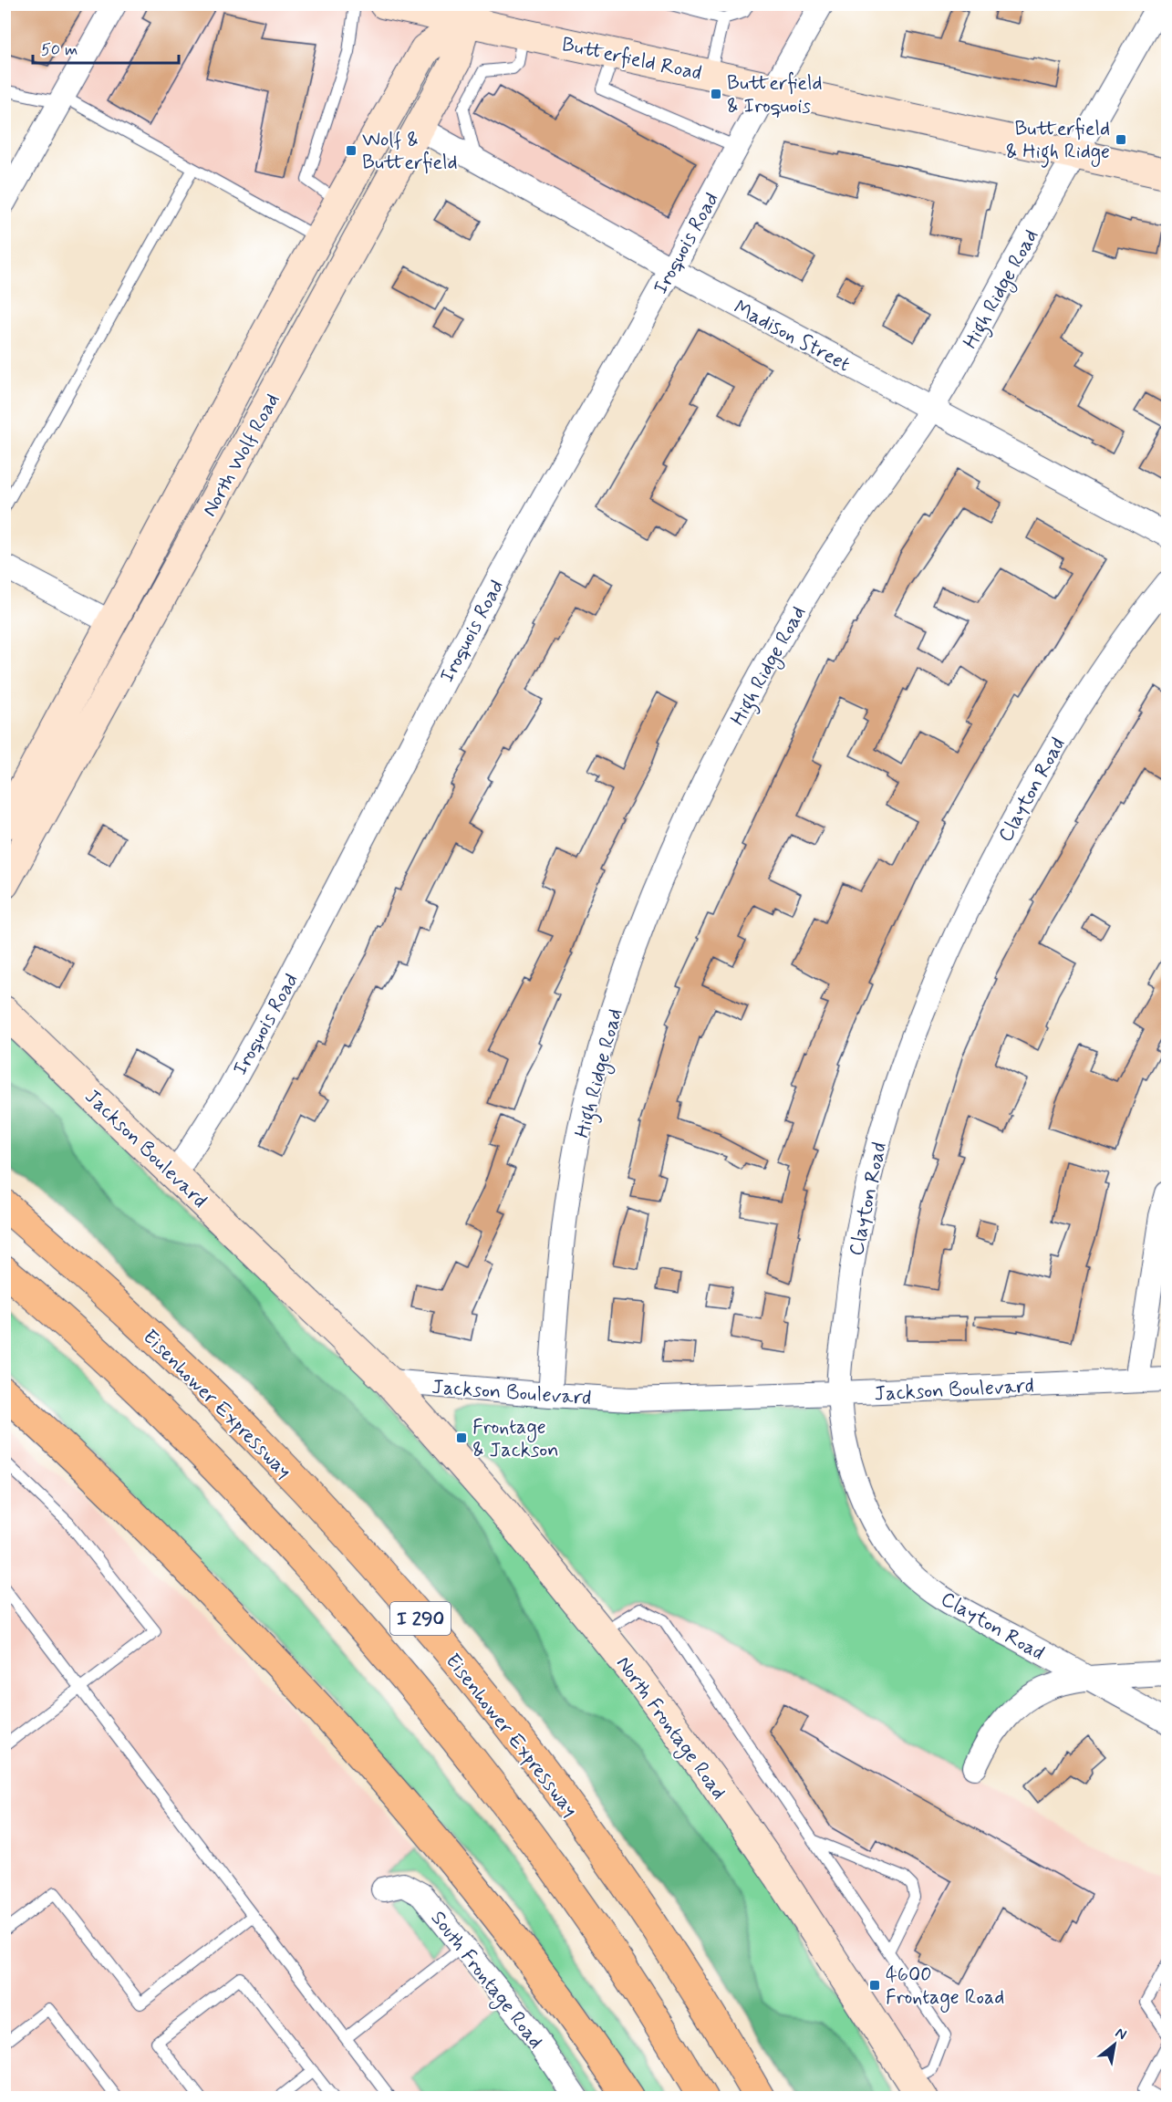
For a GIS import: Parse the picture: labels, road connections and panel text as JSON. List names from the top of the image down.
{
  "streets": {
    "highway": ["Eisenhower Expressway", "I 290"],
    "main road": [
      "Butterfield Road",
      "North Wolf Road",
      "Jackson Boulevard",
      "North Frontage Road"
    ],
    "street": [
      "Iroquois Road",
      "High Ridge Road",
      "Madison Street",
      "Clayton Road",
      "South Frontage Road"
    ]
  },
  "crossings": [
    ["Butterfield Road", "Iroquois Road"],
    ["Butterfield Road", "High Ridge Road"],
    ["Butterfield Road", "North Wolf Road"],
    ["Iroquois Road", "Madison Street"],
    ["Iroquois Road", "Jackson Boulevard"],
    ["High Ridge Road", "Madison Street"],
    ["High Ridge Road", "Jackson Boulevard"],
    ["Madison Street", "North Wolf Road"],
    ["Clayton Road", "Jackson Boulevard"],
    ["Jackson Boulevard", "North Frontage Road"]
  ],
  "places": {
    "transit": [
      "Butterfield & Iroquois",
      "Butterfield & High Ridge",
      "Wolf & Butterfield",
      "Frontage & Jackson",
      "4600 Frontage Road"
    ]
  },
  "scale_bar": "50 m",
  "north": "top right"
}
